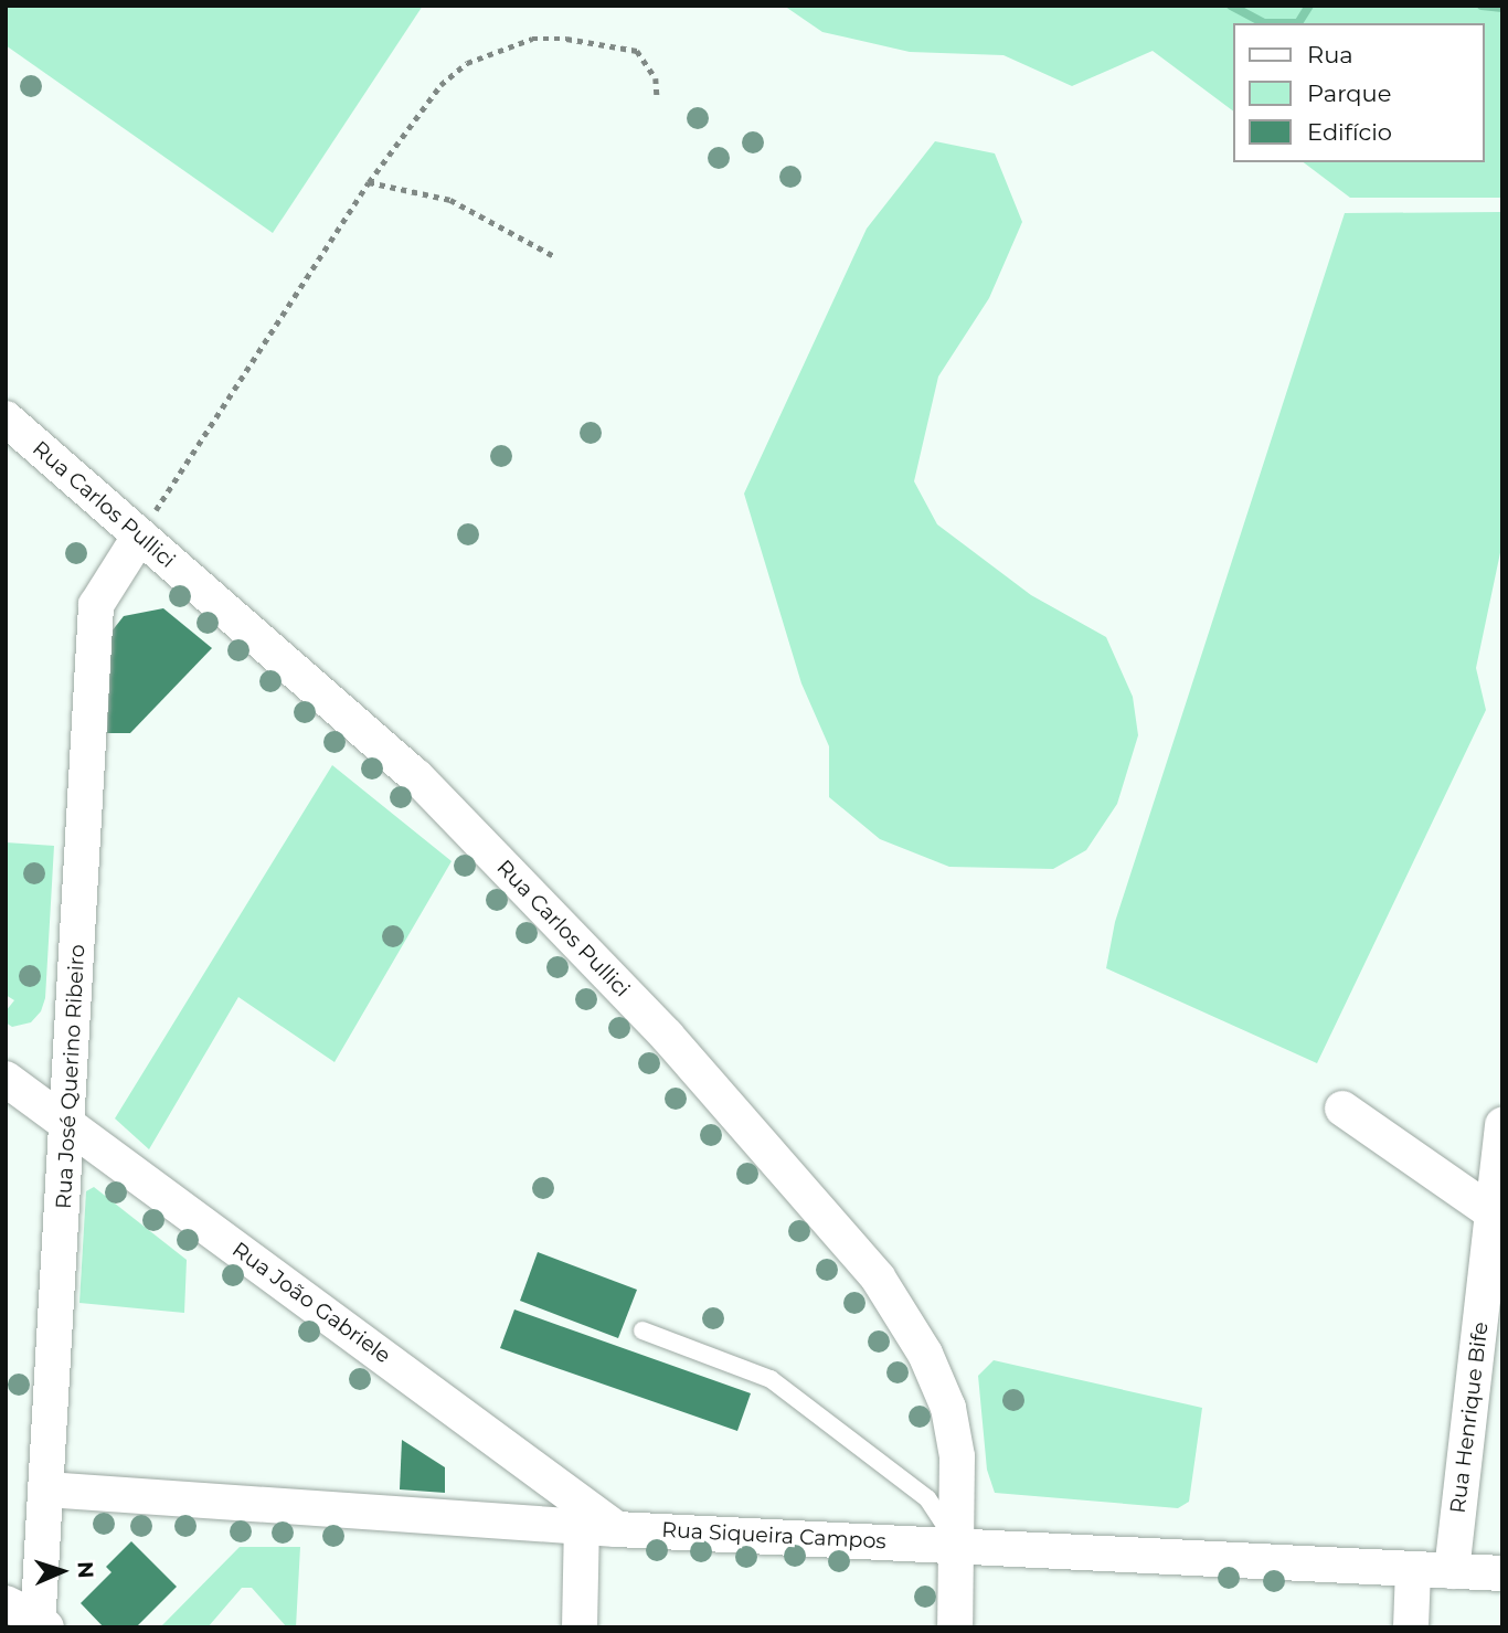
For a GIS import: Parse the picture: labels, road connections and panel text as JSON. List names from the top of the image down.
{
  "streets": {
    "street": [
      "Rua Carlos Pullici",
      "Rua José Querino Ribeiro",
      "Rua João Gabriele",
      "Rua Henrique Bife",
      "Rua Siqueira Campos"
    ]
  },
  "crossings": [
    ["Rua Carlos Pullici", "Rua José Querino Ribeiro"],
    ["Rua Carlos Pullici", "Rua Siqueira Campos"],
    ["Rua José Querino Ribeiro", "Rua João Gabriele"],
    ["Rua José Querino Ribeiro", "Rua Siqueira Campos"],
    ["Rua João Gabriele", "Rua Siqueira Campos"],
    ["Rua Henrique Bife", "Rua Siqueira Campos"]
  ],
  "legend": ["Rua", "Parque", "Edifício"],
  "north": "right"
}
